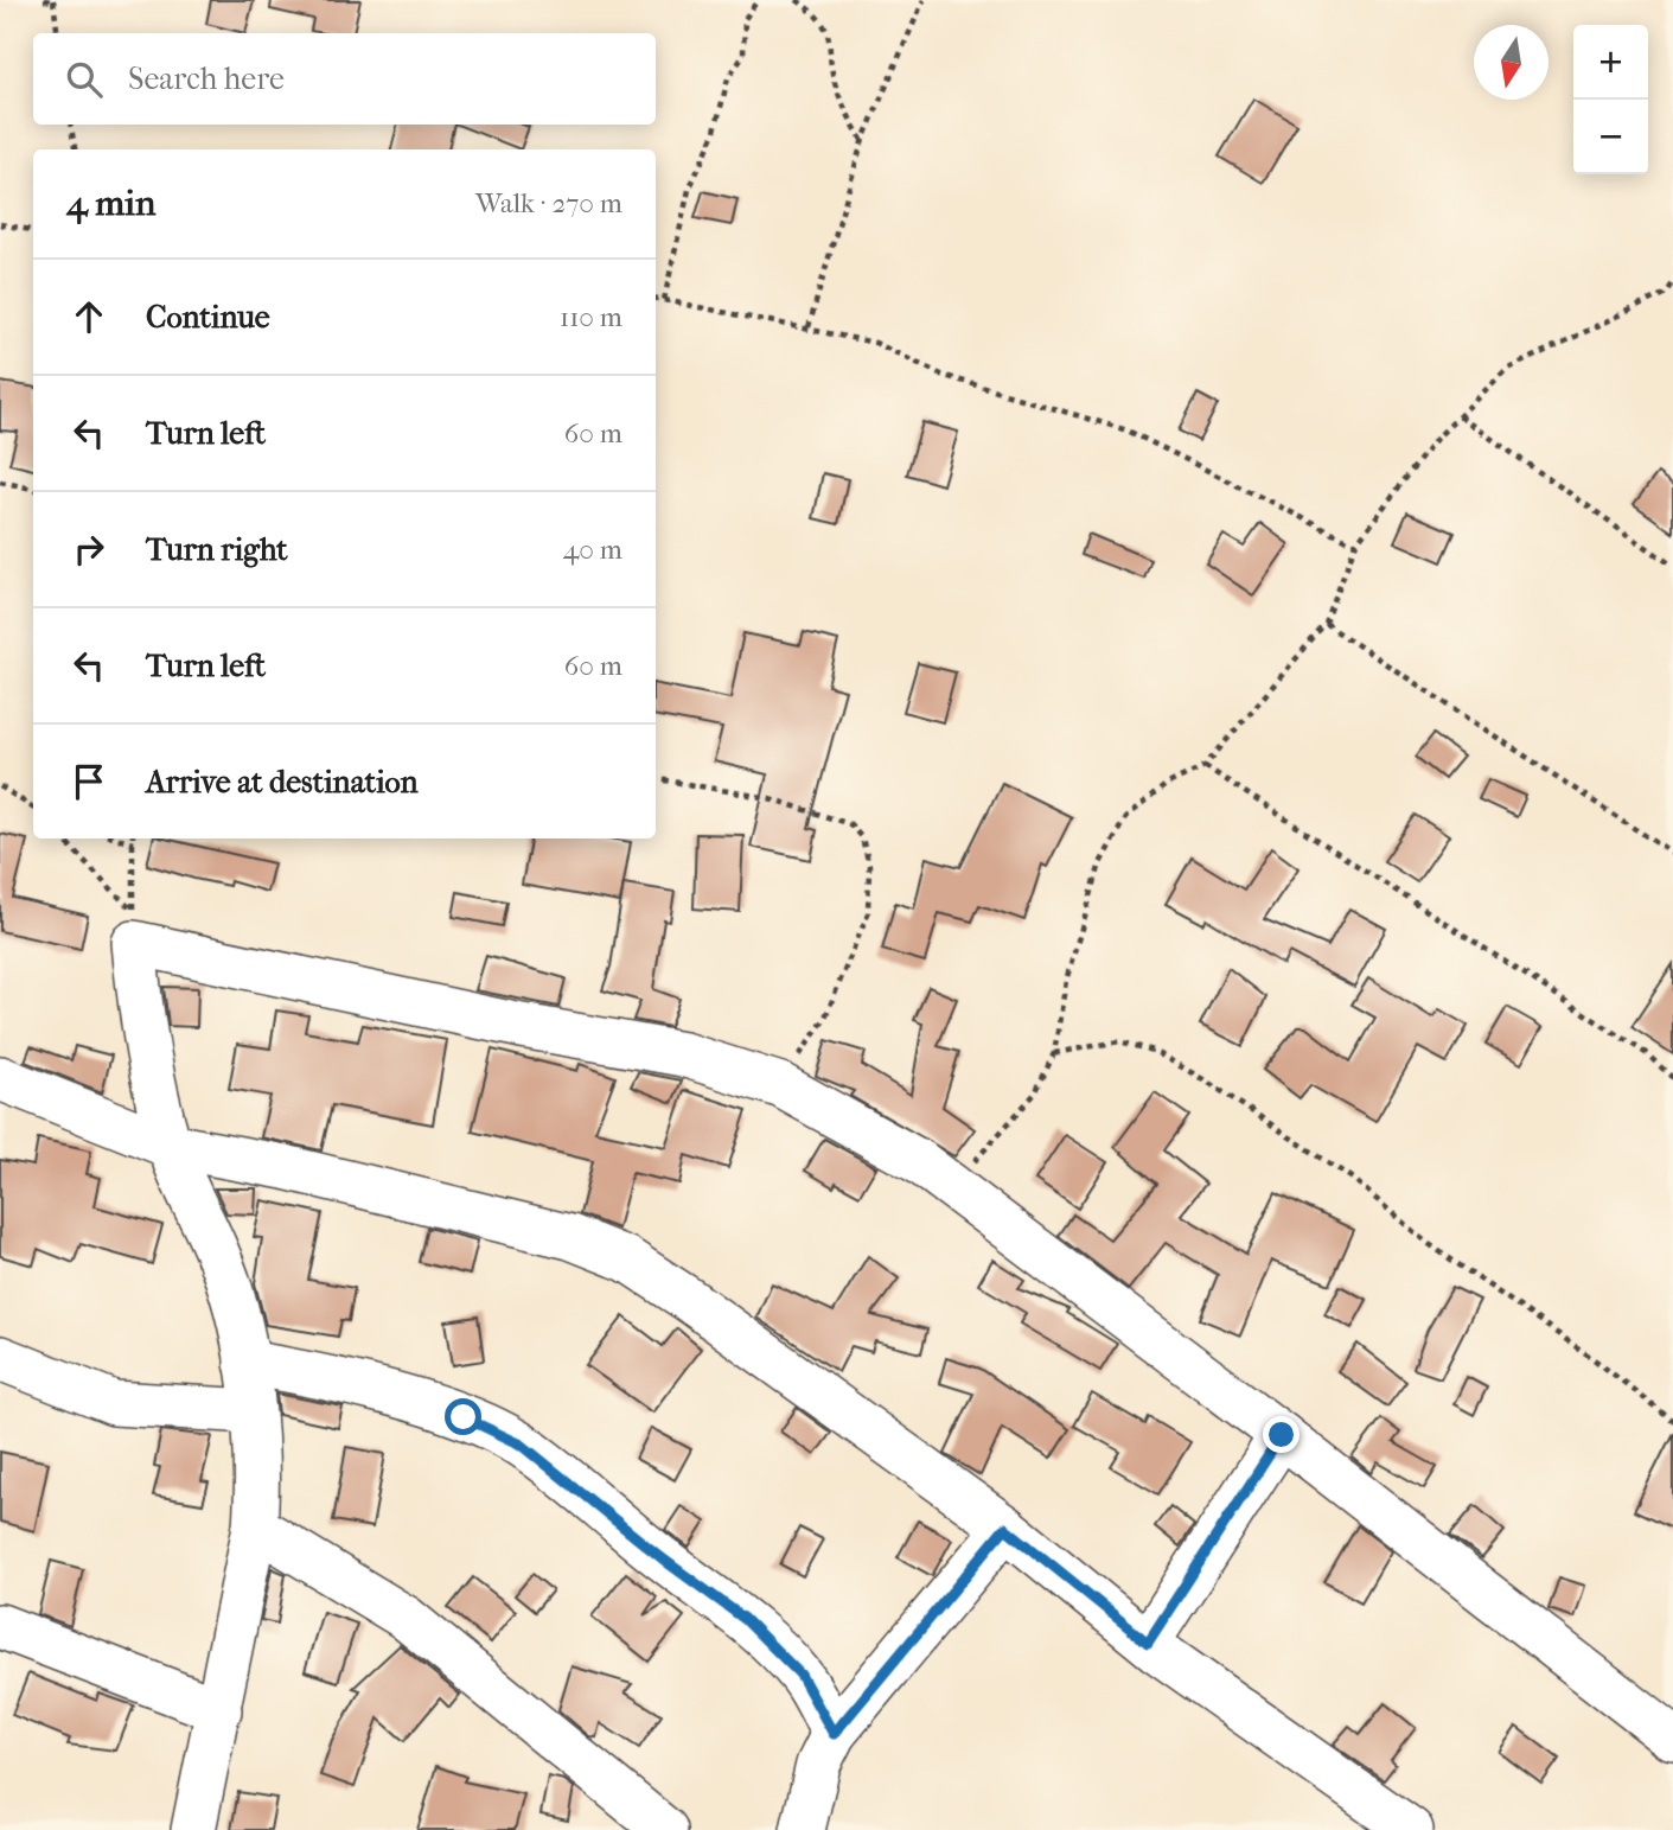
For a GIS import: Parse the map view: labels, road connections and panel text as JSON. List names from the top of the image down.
{
  "north": "bottom",
  "page": {
    "map_buttons": ["+", "−"],
    "search": "Search here",
    "heading": ["4 min", "Walk · 270 m"],
    "list": [
      ["Continue", "110 m"],
      ["Turn left", "60 m"],
      ["Turn right", "40 m"],
      ["Turn left", "60 m"],
      "Arrive at destination"
    ]
  }
}
